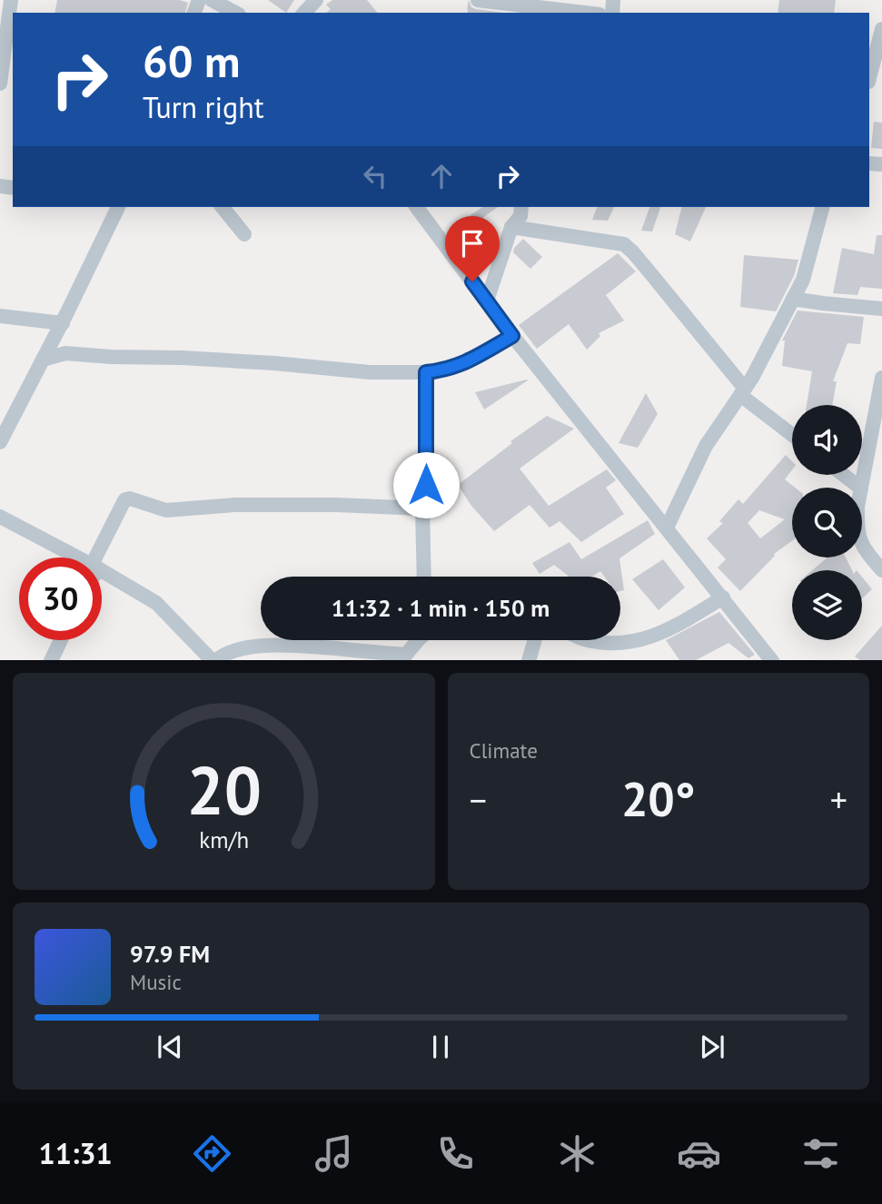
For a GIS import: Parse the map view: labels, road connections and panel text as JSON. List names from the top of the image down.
{
  "page": {
    "turn": ["60 m", "Turn right"],
    "limit": "30",
    "trip": "11:32 · 1 min · 150 m",
    "tile": "Climate",
    "heat": ["−", "20°", "+"],
    "song": ["97.9 FM", "Music"],
    "tabs": "11:31",
    "gauge": ["20", "km/h"]
  }
}
